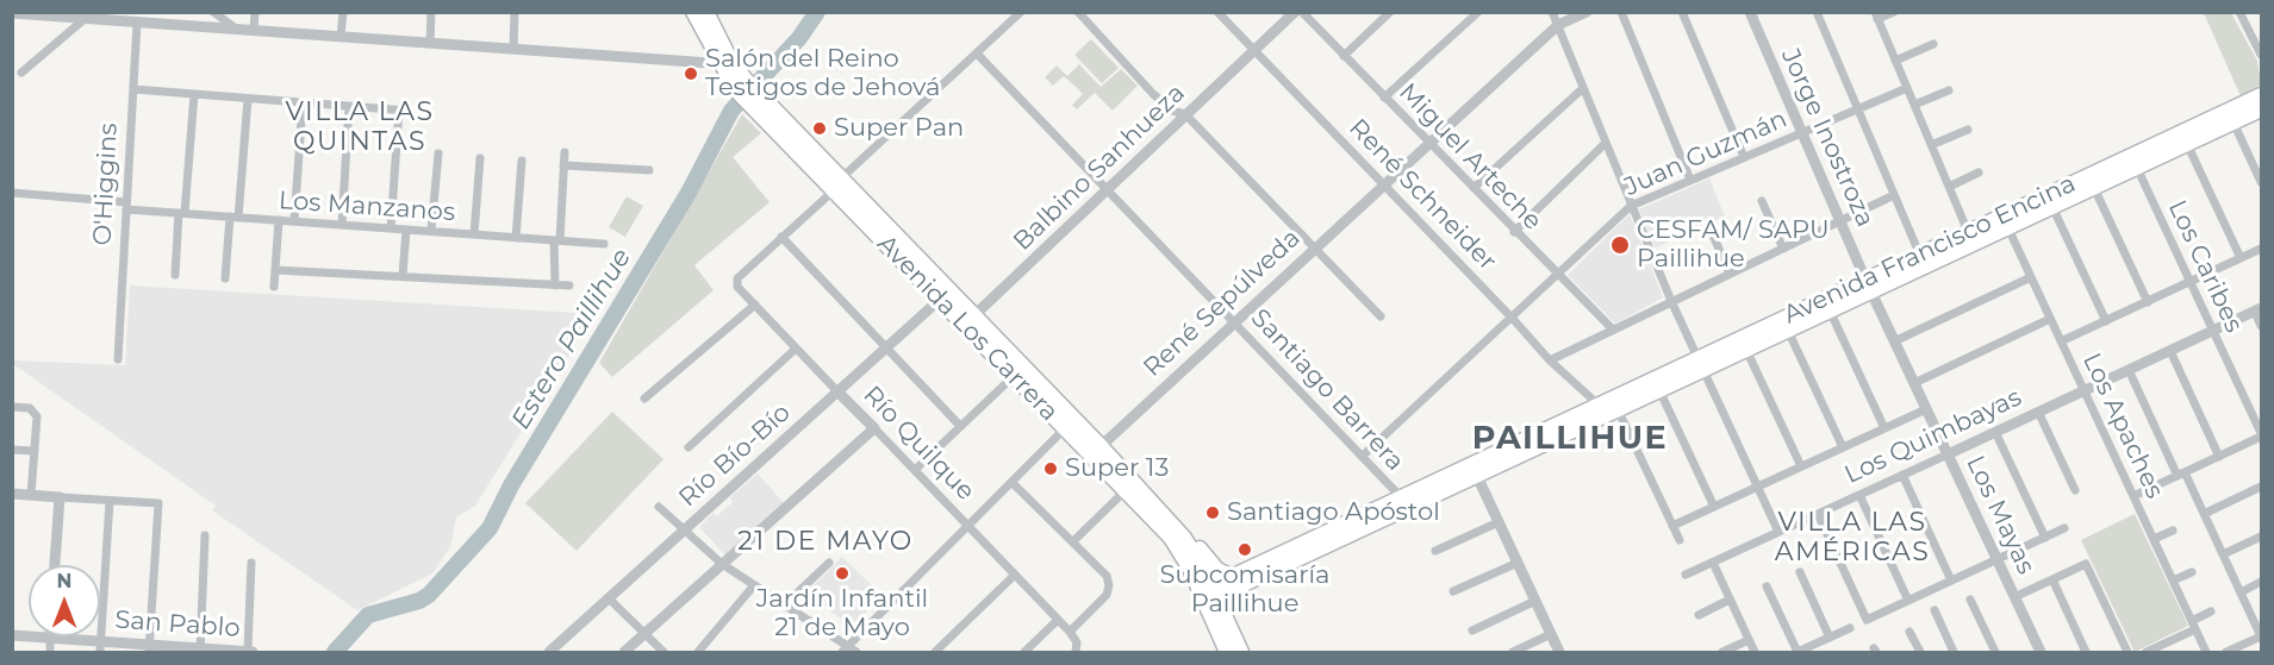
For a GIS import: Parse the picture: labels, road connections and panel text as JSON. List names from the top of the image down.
{
  "streets": {
    "main road": ["Avenida Francisco Encina", "Avenida Los Carrera"],
    "street": [
      "Jorge Inostroza",
      "Juan Guzmán",
      "Miguel Arteche",
      "Balbino Sanhueza",
      "O'Higgins",
      "René Schneider",
      "Los Manzanos",
      "Los Caribes",
      "René Sepúlveda",
      "Santiago Barrera",
      "Los Apaches",
      "Los Quimbayas",
      "Río Quilque",
      "Río Bío-Bío",
      "Los Mayas",
      "San Pablo"
    ]
  },
  "crossings": [
    ["Jorge Inostroza", "Juan Guzmán"],
    ["Jorge Inostroza", "Avenida Francisco Encina"],
    ["Jorge Inostroza", "Los Mayas"],
    ["Juan Guzmán", "Miguel Arteche"],
    ["Juan Guzmán", "René Schneider"],
    ["Juan Guzmán", "Santiago Barrera"],
    ["Miguel Arteche", "René Sepúlveda"],
    ["Balbino Sanhueza", "René Schneider"],
    ["Balbino Sanhueza", "Avenida Los Carrera"],
    ["Balbino Sanhueza", "Santiago Barrera"],
    ["O'Higgins", "Los Manzanos"],
    ["René Schneider", "Avenida Francisco Encina"],
    ["René Schneider", "René Sepúlveda"],
    ["Avenida Francisco Encina", "Los Caribes"],
    ["Avenida Francisco Encina", "Avenida Los Carrera"],
    ["Avenida Francisco Encina", "Santiago Barrera"],
    ["Avenida Francisco Encina", "Los Apaches"],
    ["Avenida Francisco Encina", "Los Mayas"],
    ["Los Caribes", "Los Quimbayas"],
    ["René Sepúlveda", "Avenida Los Carrera"],
    ["René Sepúlveda", "Santiago Barrera"],
    ["Avenida Los Carrera", "Río Bío-Bío"],
    ["Los Apaches", "Los Quimbayas"],
    ["Los Quimbayas", "Los Mayas"],
    ["Río Quilque", "Río Bío-Bío"]
  ],
  "districts": [
    "VILLA LAS QUINTAS",
    "PAILLIHUE",
    "VILLA LAS AMÉRICAS",
    "21 DE MAYO"
  ],
  "water": ["Estero Paillihue"],
  "places": [
    "Salón del Reino Testigos de Jehová",
    "Super Pan",
    "CESFAM/ SAPU Paillihue",
    "Super 13",
    "Santiago Apóstol",
    "Subcomisaría Paillihue",
    "Jardín Infantil 21 de Mayo"
  ],
  "north": "top"
}
